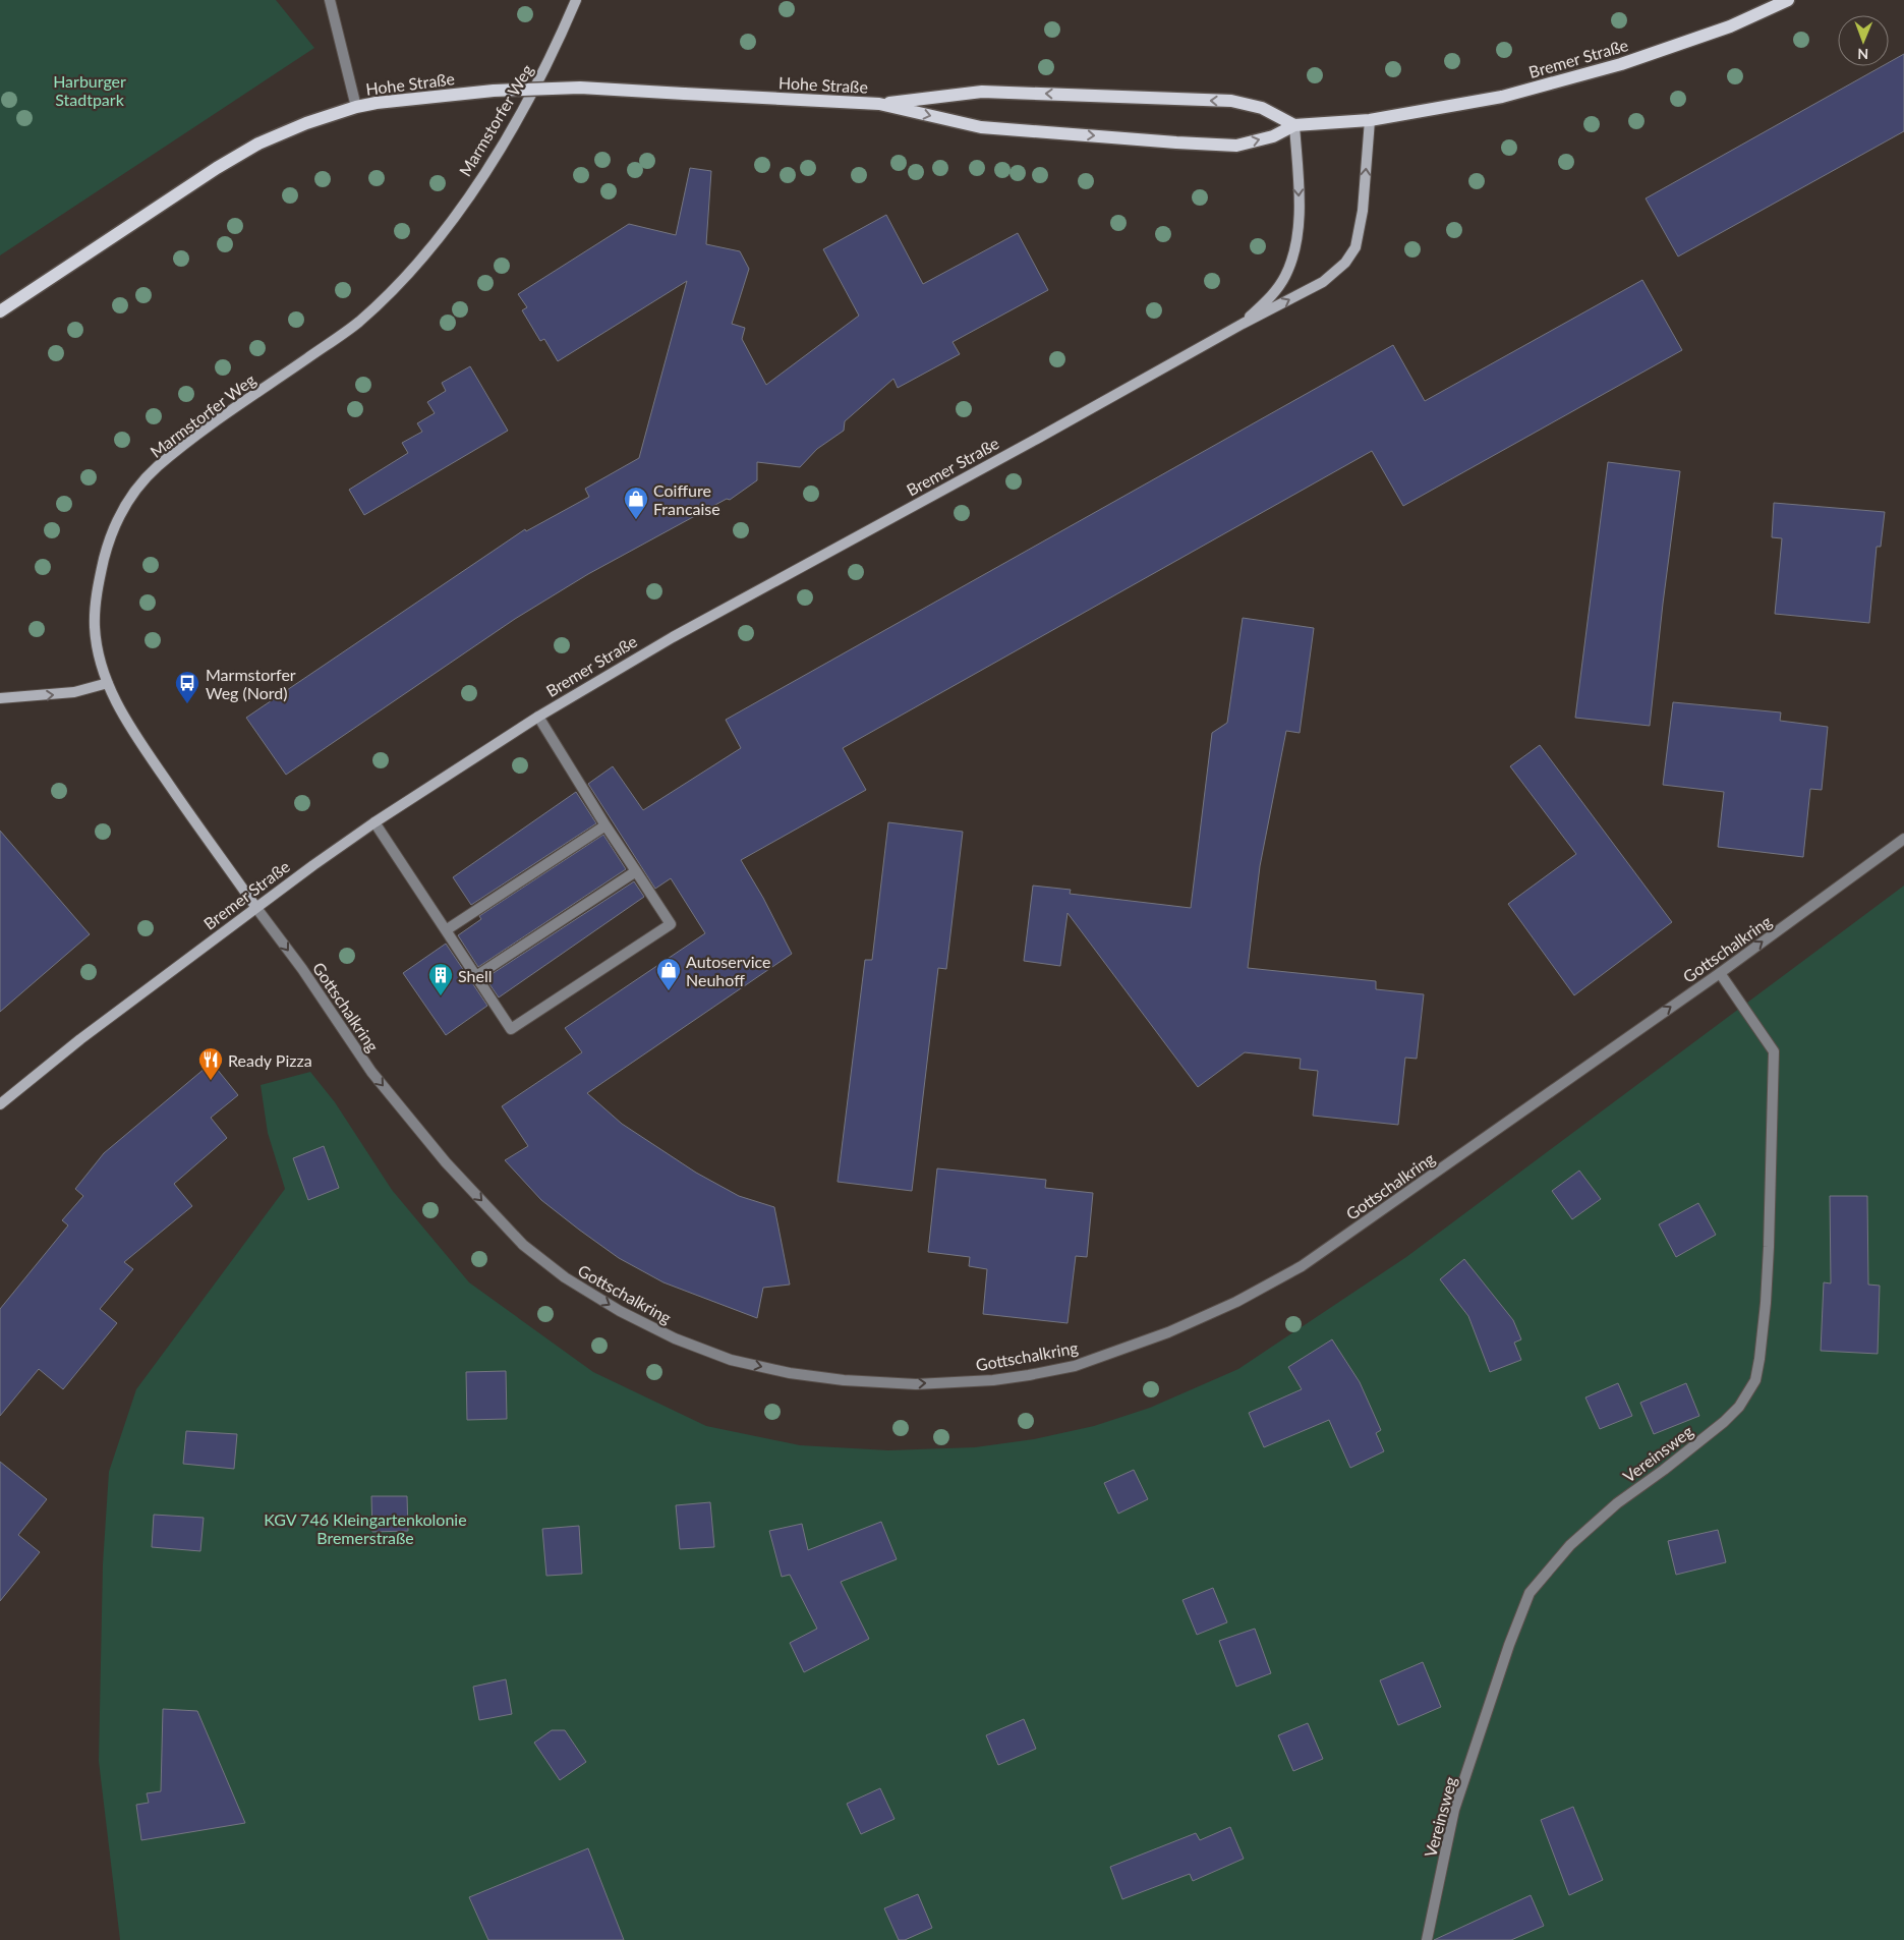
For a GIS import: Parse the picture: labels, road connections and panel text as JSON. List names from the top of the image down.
{
  "streets": {
    "main road": ["Bremer Straße", "Hohe Straße", "Marmstorfer Weg"],
    "street": ["Gottschalkring", "Vereinsweg"]
  },
  "crossings": [
    ["Bremer Straße", "Hohe Straße"],
    ["Bremer Straße", "Marmstorfer Weg"],
    ["Bremer Straße", "Gottschalkring"],
    ["Marmstorfer Weg", "Gottschalkring"],
    ["Gottschalkring", "Vereinsweg"]
  ],
  "one_way": ["Gottschalkring"],
  "parks": ["Harburger Stadtpark", "KGV 746 Kleingartenkolonie Bremerstraße"],
  "places": {
    "shop": ["Coiffure Francaise", "Autoservice Neuhoff"],
    "bus stop": ["Marmstorfer Weg (Nord)"],
    "building": ["Shell"],
    "restaurant": ["Ready Pizza"]
  },
  "north": "bottom"
}
